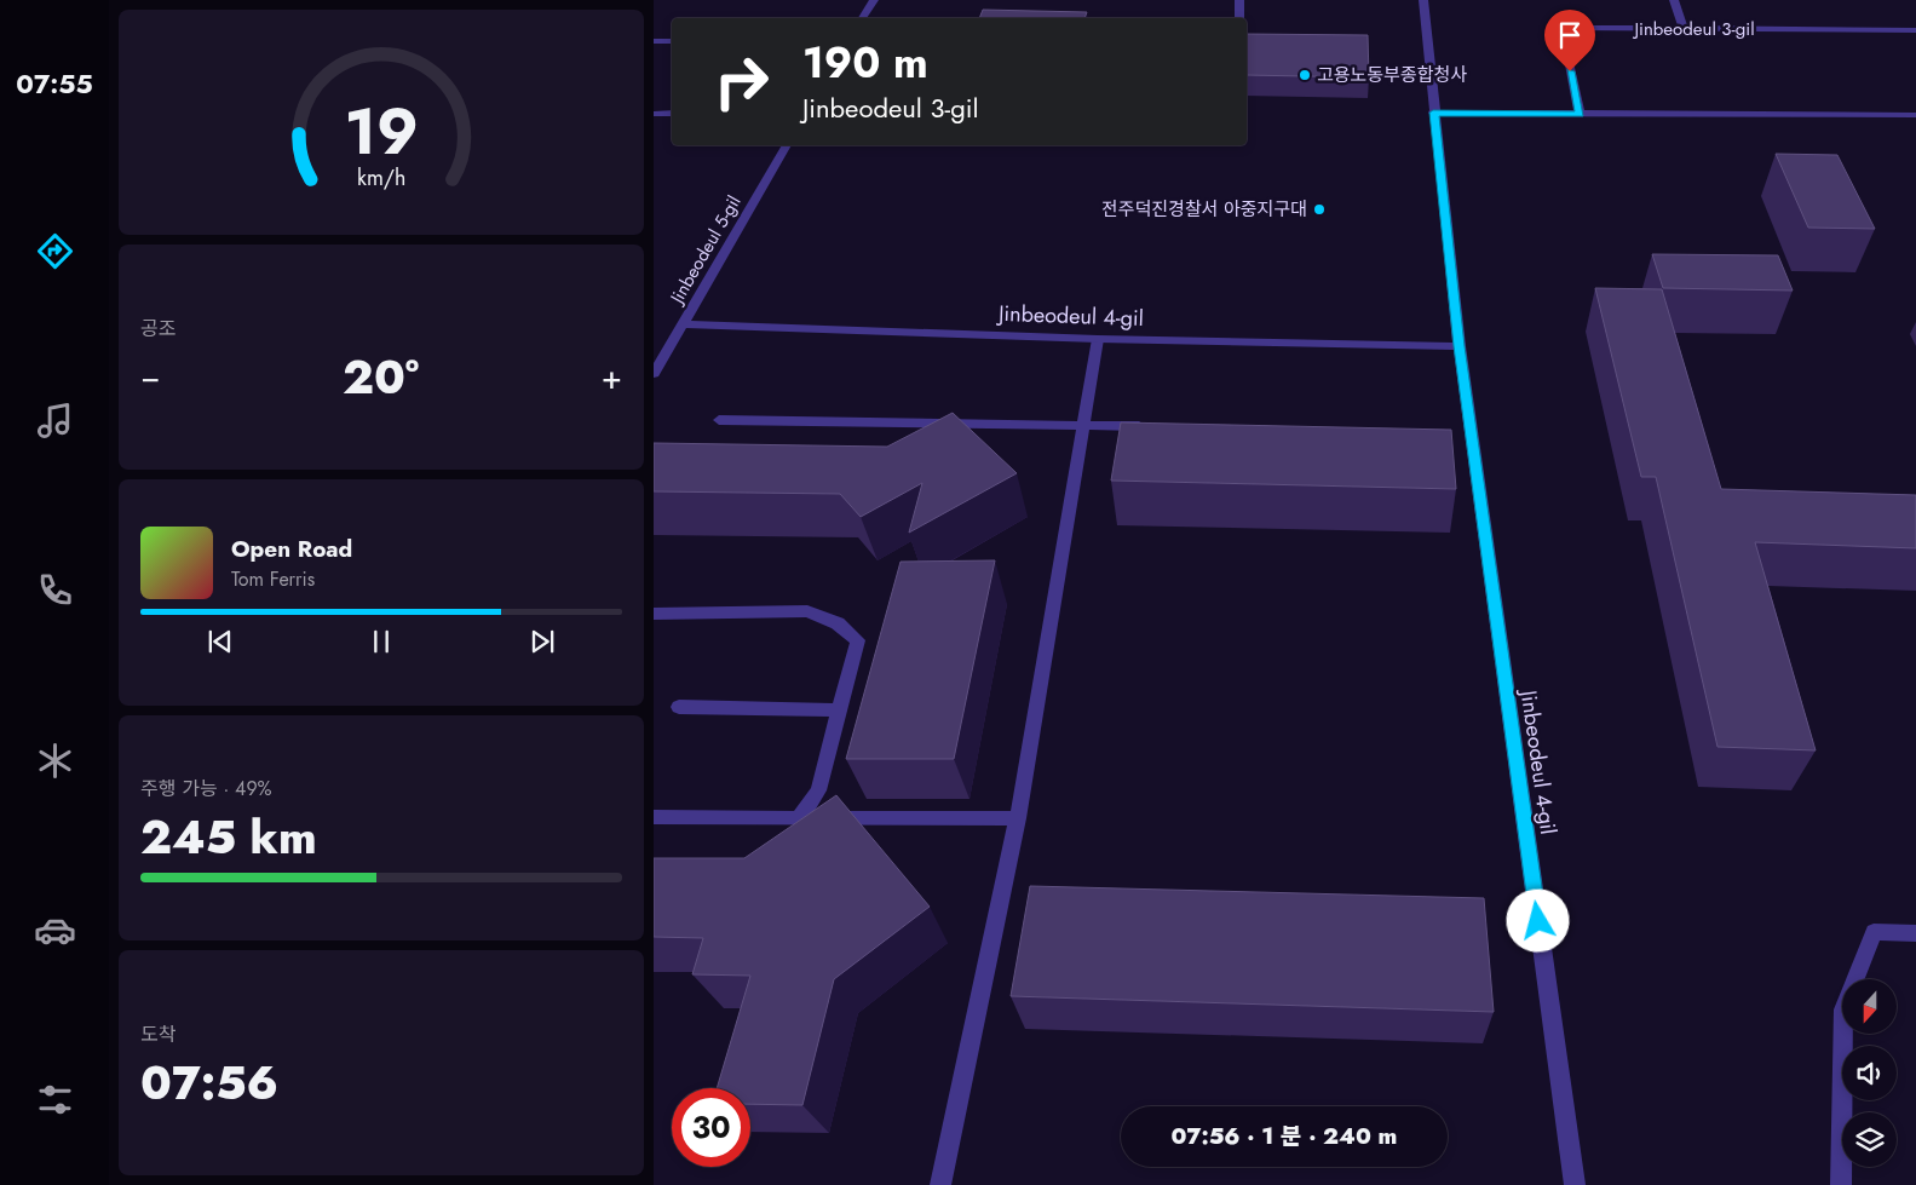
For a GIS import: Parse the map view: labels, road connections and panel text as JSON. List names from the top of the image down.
{
  "streets": {
    "street": ["Jinbeodeul 3-gil", "Jinbeodeul 5-gil", "Jinbeodeul 4-gil"]
  },
  "crossings": [
    ["Jinbeodeul 5-gil", "Jinbeodeul 4-gil"]
  ],
  "places": ["고용노동부종합청사", "전주덕진경찰서 아중지구대"],
  "north": "bottom",
  "page": {
    "tabs": "07:55",
    "turn": ["190 m", "Jinbeodeul 3-gil"],
    "tile": [
      "공조",
      ["주행 가능 · 49%", "245 km"],
      ["도착", "07:56"]
    ],
    "heat": ["−", "20°", "+"],
    "song": ["Open Road", "Tom Ferris"],
    "limit": "30",
    "trip": "07:56 · 1 분 · 240 m",
    "gauge": ["19", "km/h"]
  }
}
